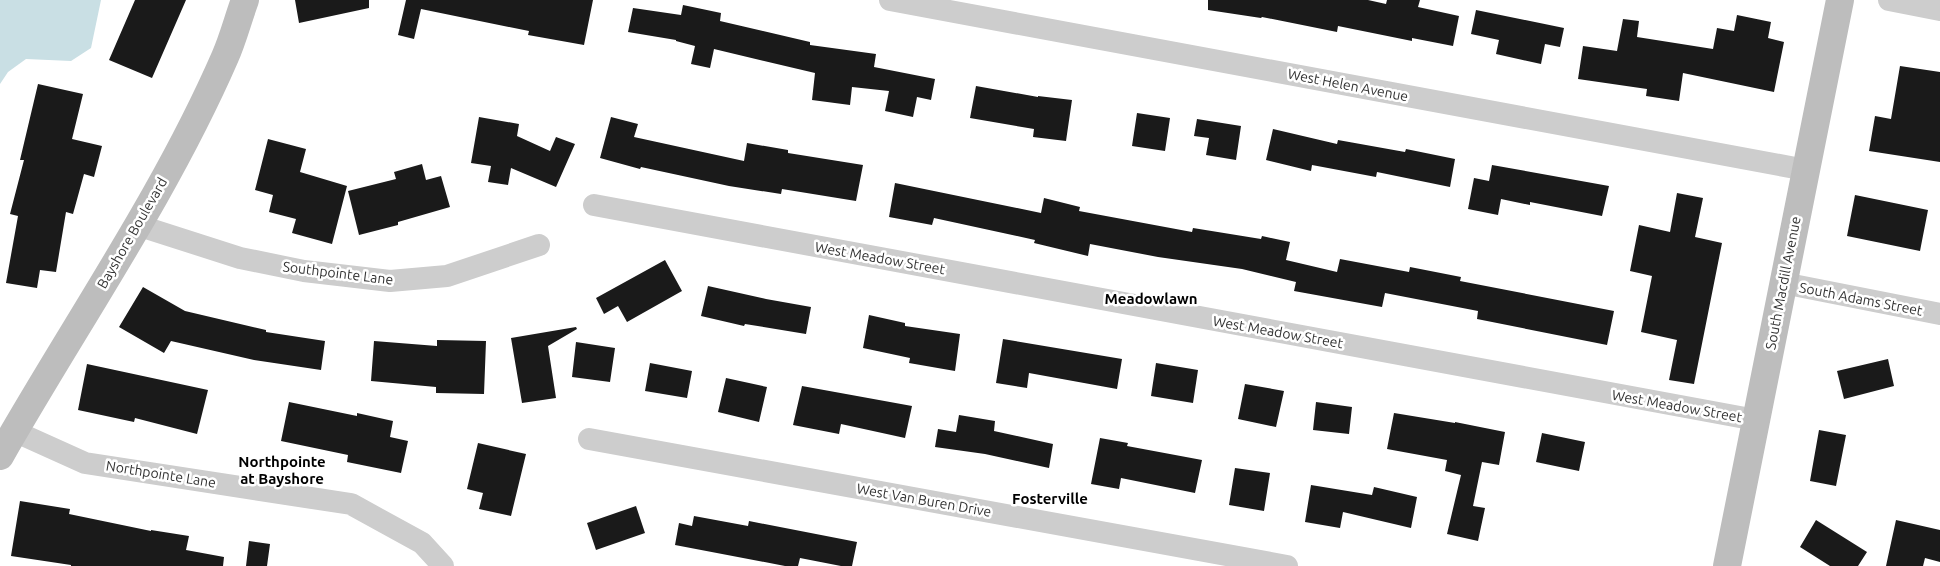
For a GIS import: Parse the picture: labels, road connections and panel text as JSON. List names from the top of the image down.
{
  "streets": {
    "street": [
      "West Helen Avenue",
      "Bayshore Boulevard",
      "West Meadow Street",
      "Southpointe Lane",
      "South Macdill Avenue",
      "South Adams Street",
      "Northpointe Lane",
      "West Van Buren Drive"
    ]
  },
  "crossings": [
    ["West Helen Avenue", "South Macdill Avenue"],
    ["Bayshore Boulevard", "Southpointe Lane"],
    ["Bayshore Boulevard", "Northpointe Lane"],
    ["West Meadow Street", "South Macdill Avenue"],
    ["South Macdill Avenue", "South Adams Street"]
  ],
  "districts": ["Meadowlawn", "Northpointe at Bayshore", "Fosterville"]
}
